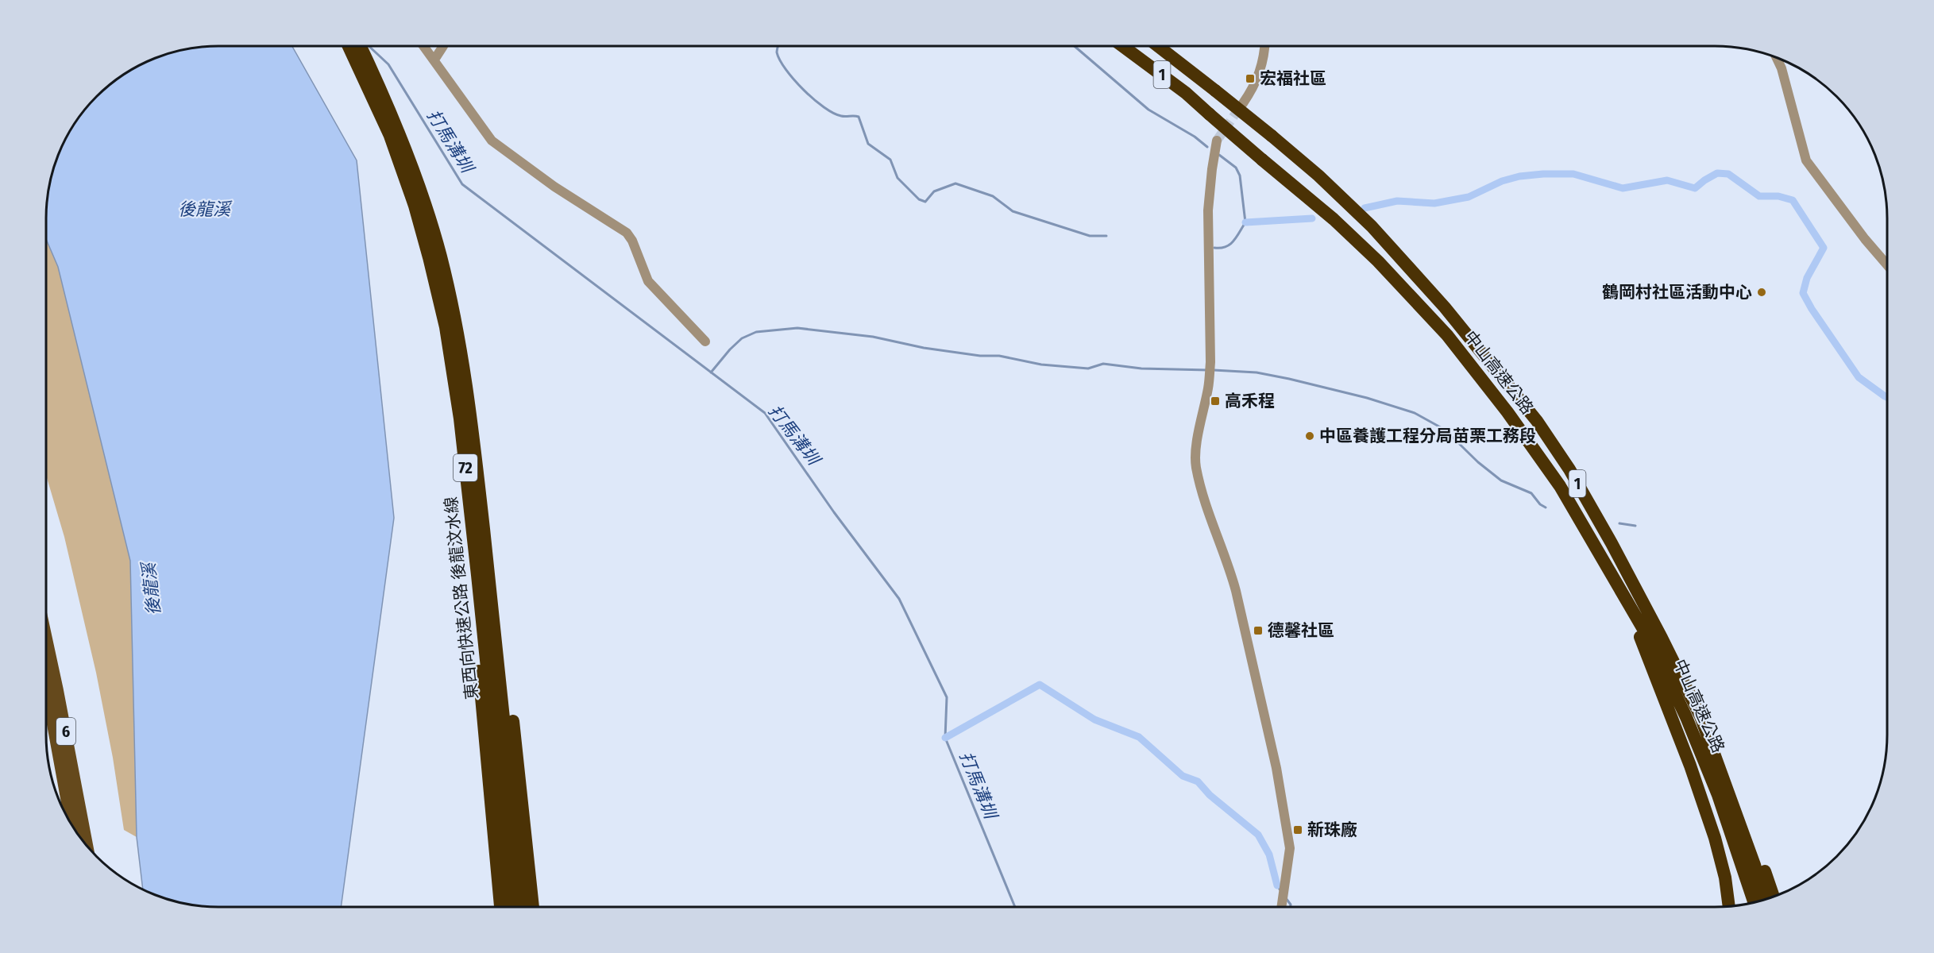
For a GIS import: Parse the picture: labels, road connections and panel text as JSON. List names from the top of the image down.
{
  "streets": {
    "highway": [
      "1",
      "中山高速公路",
      "72",
      "東西向快速公路 後龍汶水線"
    ],
    "main road": ["6"]
  },
  "water": ["打馬溝圳", "後龍溪"],
  "places": {
    "transit": [
      "宏福社區",
      "高禾程",
      "德馨社區",
      "新珠廠"
    ],
    "other": ["鶴岡村社區活動中心", "中區養護工程分局苗栗工務段"]
  }
}
